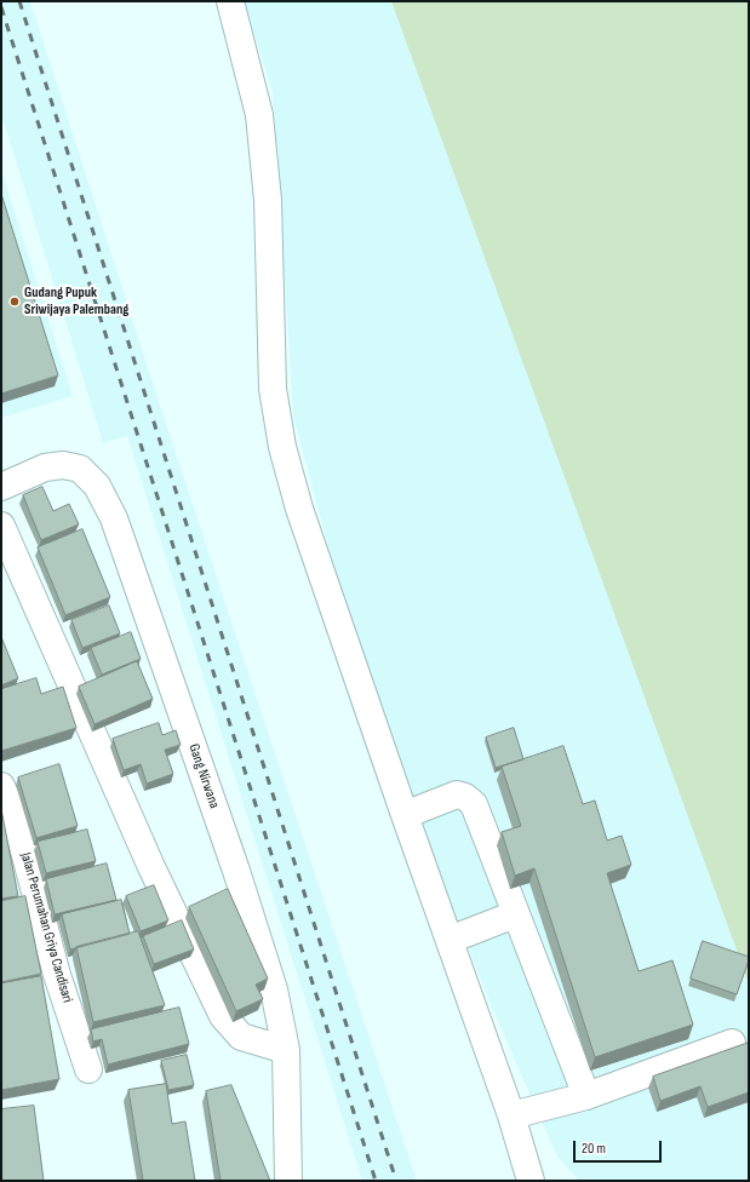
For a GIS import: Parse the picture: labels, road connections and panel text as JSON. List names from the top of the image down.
{
  "streets": {
    "street": ["Gang Nirwana", "Jalan Perumahan Griya Candisari"]
  },
  "places": ["Gudang Pupuk Sriwijaya Palembang"],
  "scale_bar": "20 m"
}
